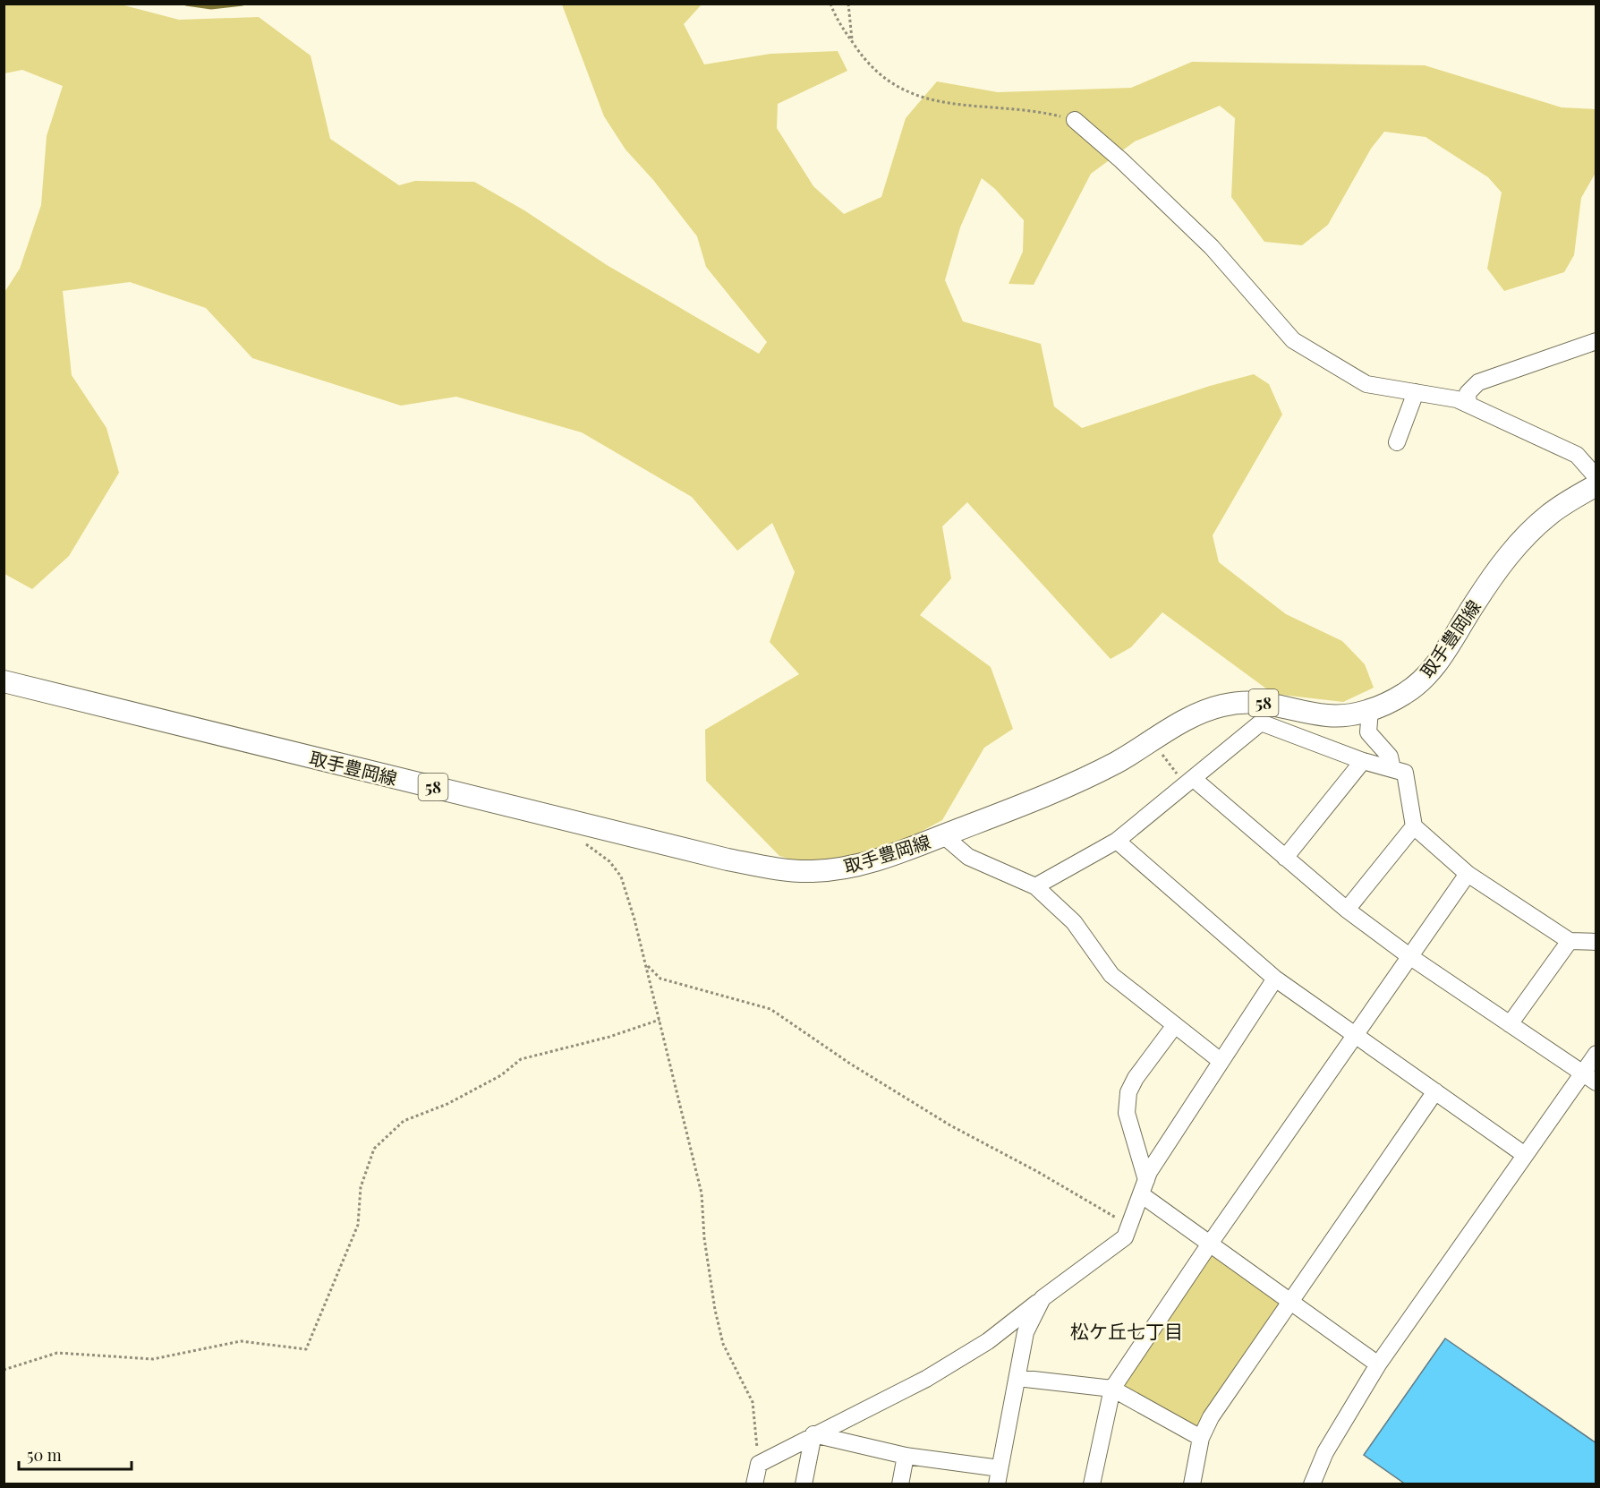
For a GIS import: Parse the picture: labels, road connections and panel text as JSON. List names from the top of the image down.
{
  "streets": {
    "main road": ["取手豊岡線", "58"]
  },
  "districts": ["松ケ丘七丁目"],
  "scale_bar": "50 m"
}
